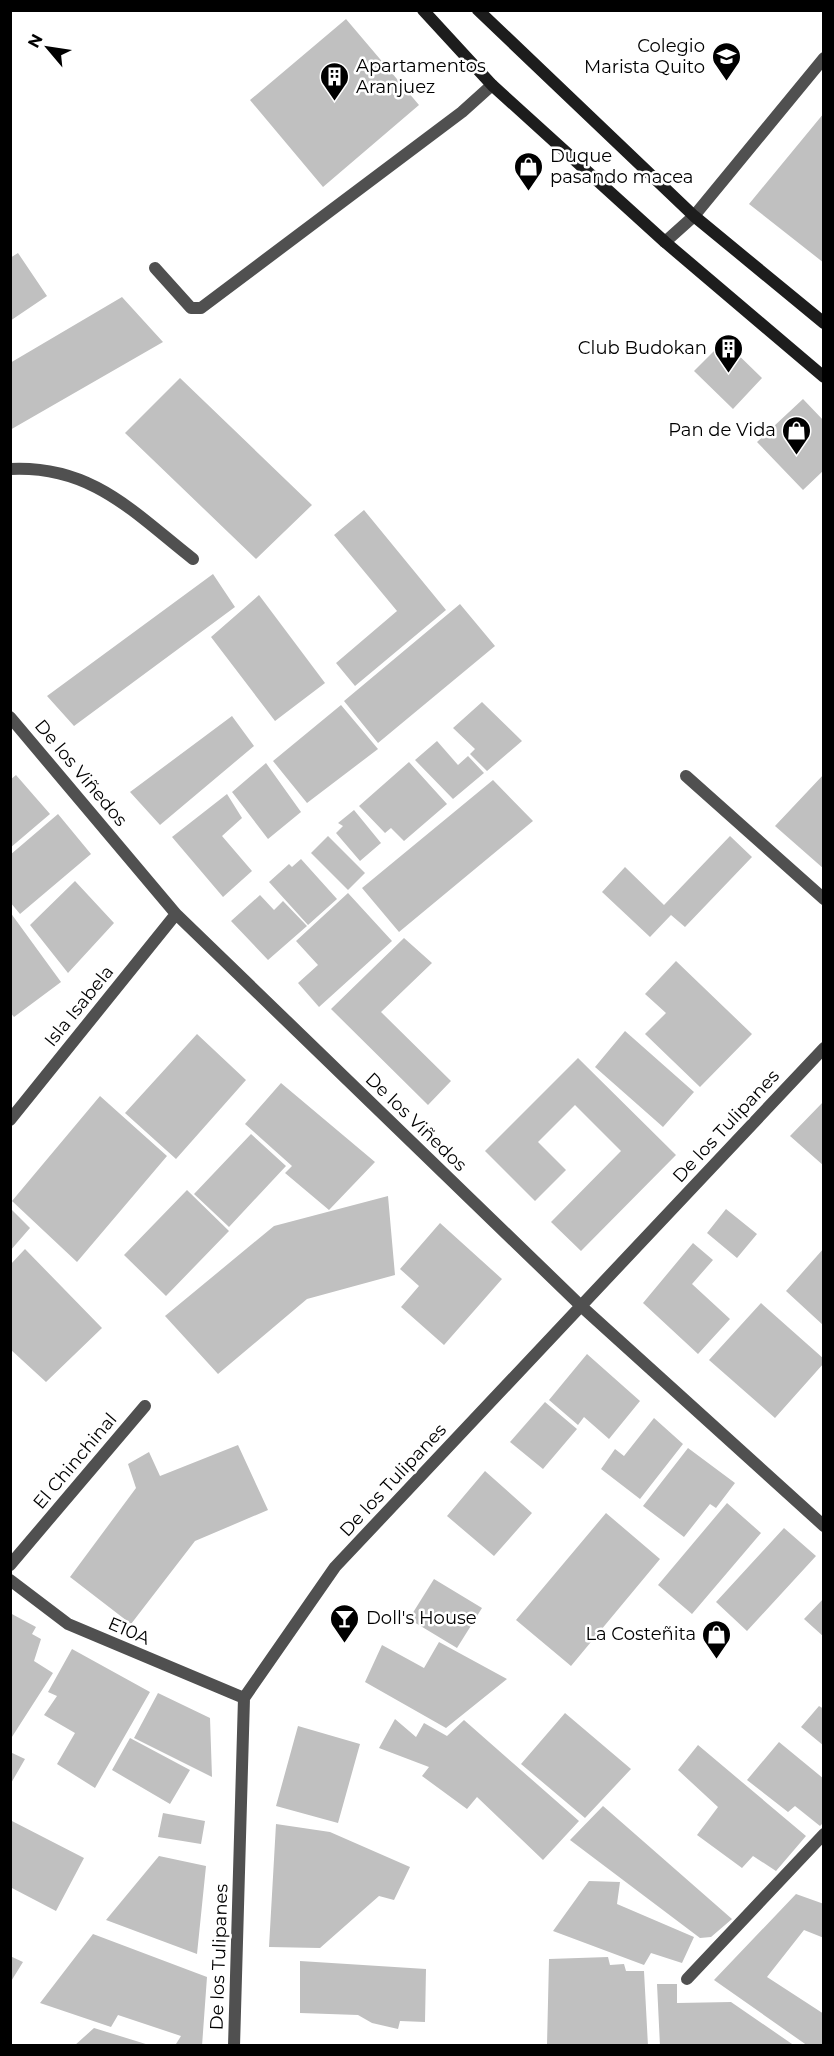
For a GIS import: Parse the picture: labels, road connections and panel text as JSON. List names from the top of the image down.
{
  "streets": {
    "street": [
      "De los Viñedos",
      "Isla Isabela",
      "De los Tulipanes",
      "El Chinchinal",
      "E10A"
    ]
  },
  "crossings": [
    ["De los Viñedos", "Isla Isabela"],
    ["De los Viñedos", "De los Tulipanes"],
    ["De los Tulipanes", "E10A"]
  ],
  "places": {
    "school or university": ["Colegio Marista Quito"],
    "building": ["Apartamentos Aranjuez", "Club Budokan"],
    "shop": ["Duque pasando macea", "Pan de Vida", "La Costeñita"],
    "bar": ["Doll's House"]
  },
  "north": "top left"
}
